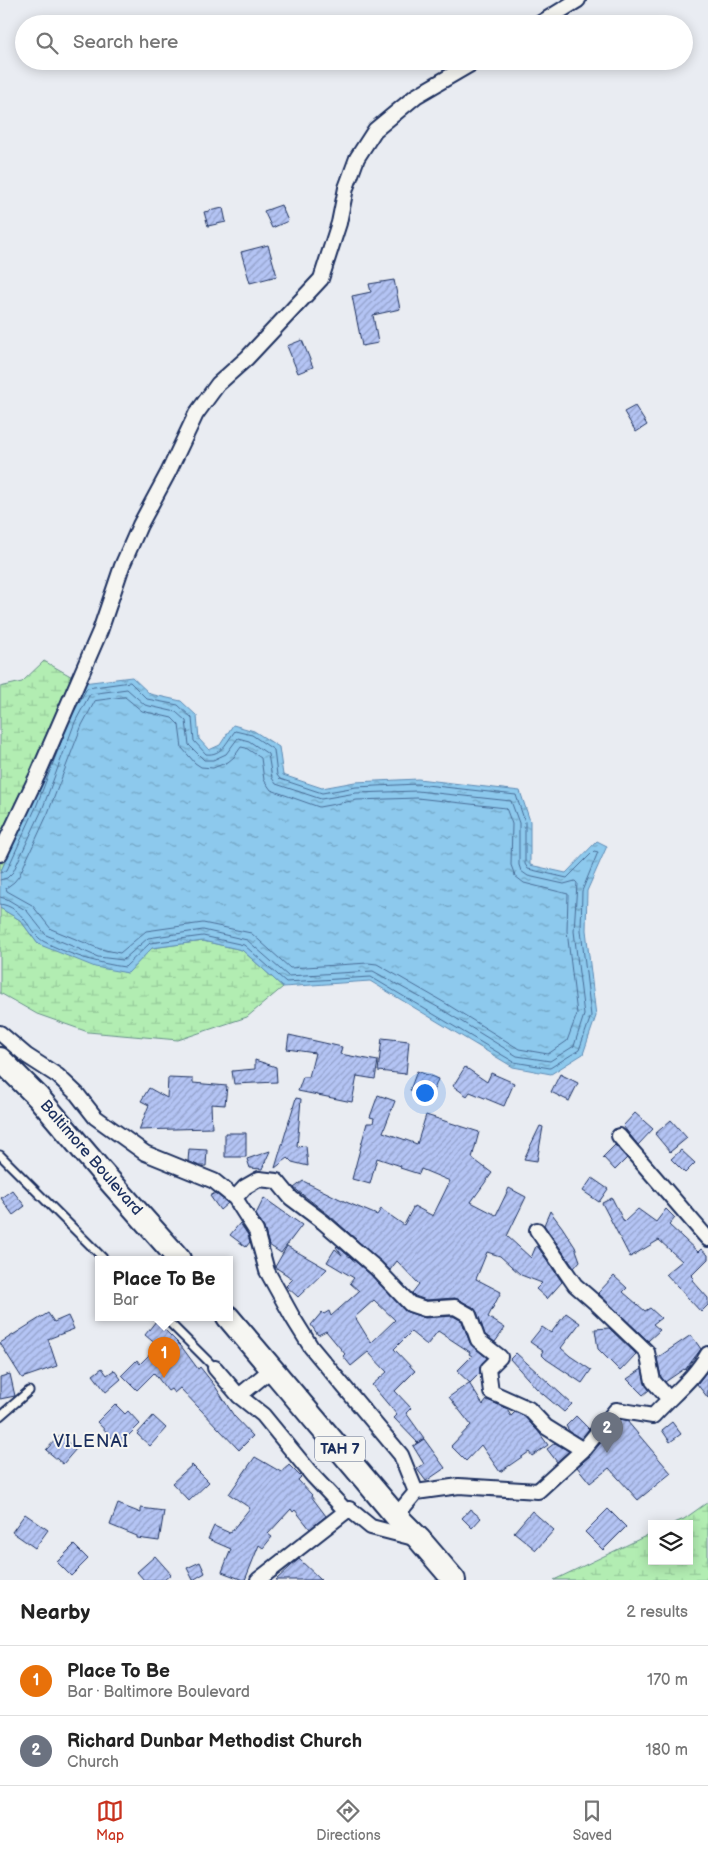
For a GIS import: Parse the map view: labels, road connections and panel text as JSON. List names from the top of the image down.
{
  "streets": {
    "highway": ["Baltimore Boulevard", "TAH 7"]
  },
  "districts": ["VILENAI"],
  "page": {
    "search": "Search here",
    "popup": ["Place To Be", "Bar"],
    "pins": ["1", "2"],
    "heading": ["Nearby", "2 results"],
    "list": [
      {
        "mark": "1",
        "name": "Place To Be",
        "note": "Bar · Baltimore Boulevard",
        "value": "170 m"
      },
      {
        "mark": "2",
        "name": "Richard Dunbar Methodist Church",
        "note": "Church",
        "value": "180 m"
      }
    ],
    "nav": ["Map", "Directions", "Saved"]
  }
}
